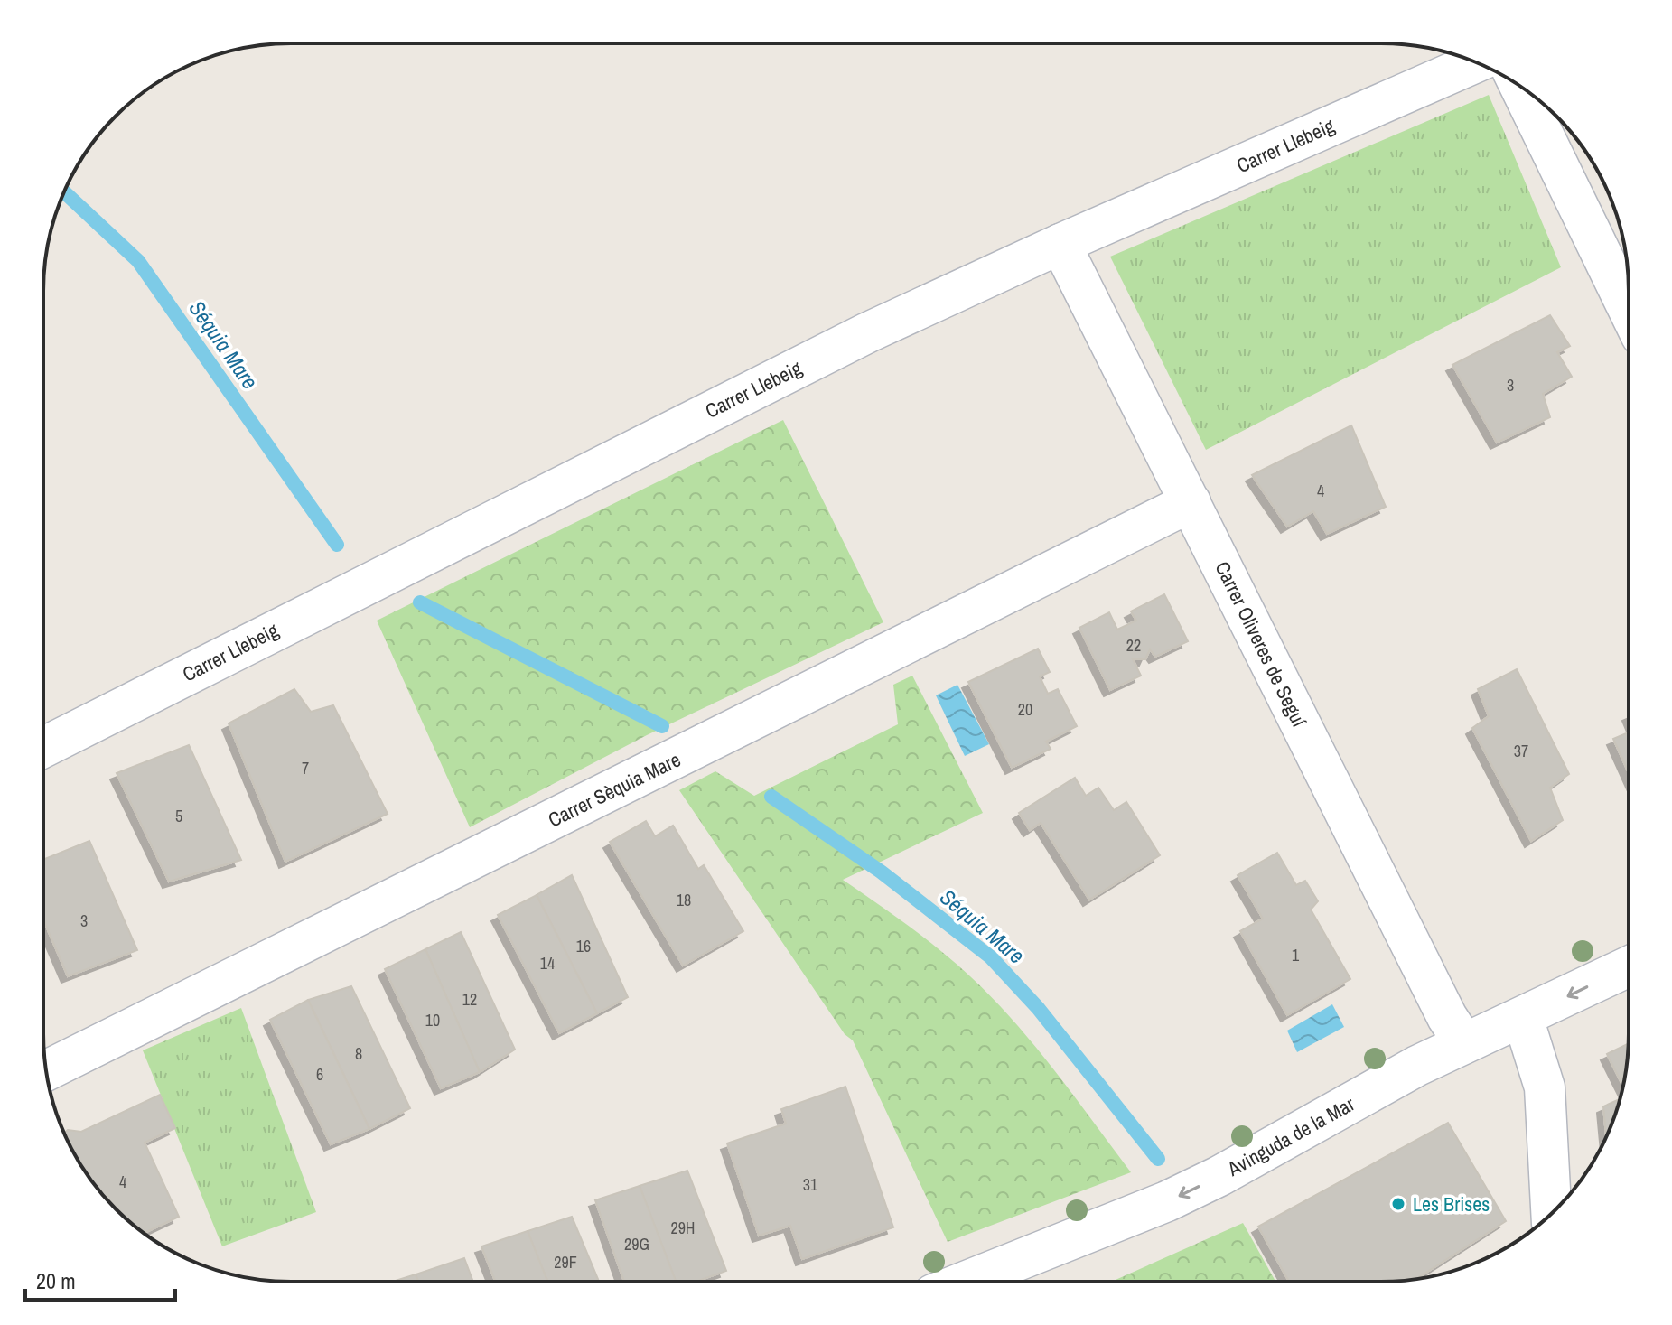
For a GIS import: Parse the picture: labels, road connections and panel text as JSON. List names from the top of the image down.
{
  "streets": {
    "street": [
      "Carrer Llebeig",
      "Carrer Oliveres de Seguí",
      "Carrer Sèquia Mare",
      "Avinguda de la Mar"
    ]
  },
  "crossings": [
    ["Carrer Llebeig", "Carrer Oliveres de Seguí"],
    ["Carrer Oliveres de Seguí", "Carrer Sèquia Mare"],
    ["Carrer Oliveres de Seguí", "Avinguda de la Mar"]
  ],
  "one_way": ["Avinguda de la Mar"],
  "water": ["Séquia Mare"],
  "places": ["Les Brises"],
  "house_numbers": [
    "3",
    "4",
    "22",
    "20",
    "37",
    "7",
    "5",
    "18",
    "3",
    "16",
    "1",
    "14",
    "12",
    "10",
    "8",
    "6",
    "4",
    "31",
    "29H",
    "29G",
    "29F"
  ],
  "scale_bar": "20 m"
}
